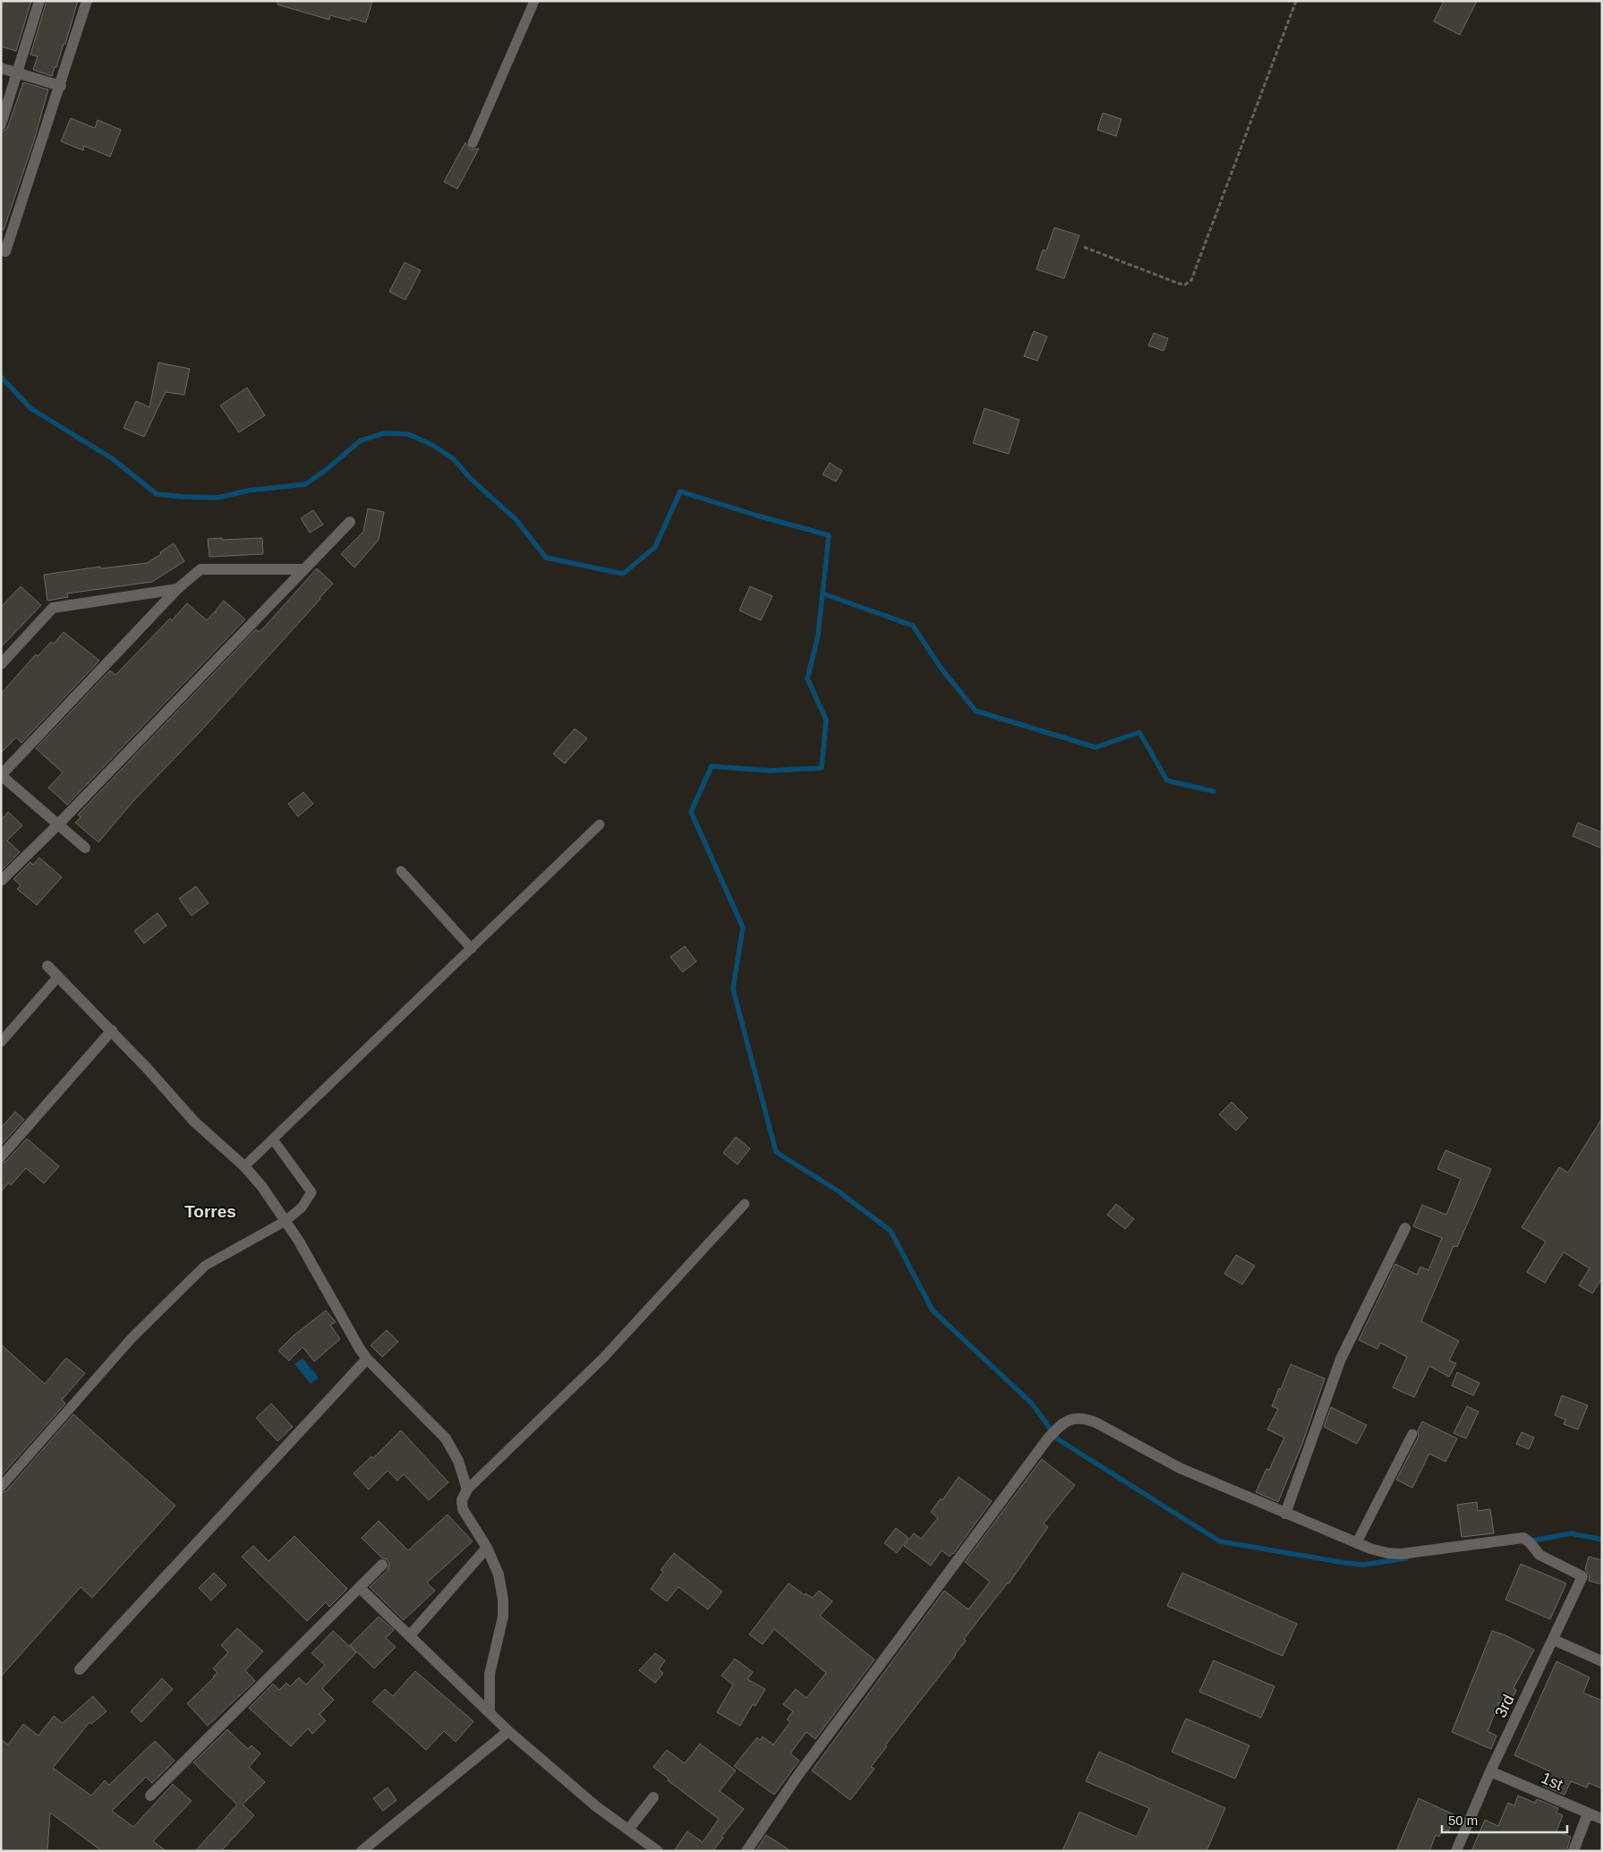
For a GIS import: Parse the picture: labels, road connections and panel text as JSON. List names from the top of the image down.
{
  "streets": {
    "street": ["3rd", "1st"]
  },
  "crossings": [
    ["3rd", "1st"]
  ],
  "districts": ["Torres"],
  "scale_bar": "50 m"
}
